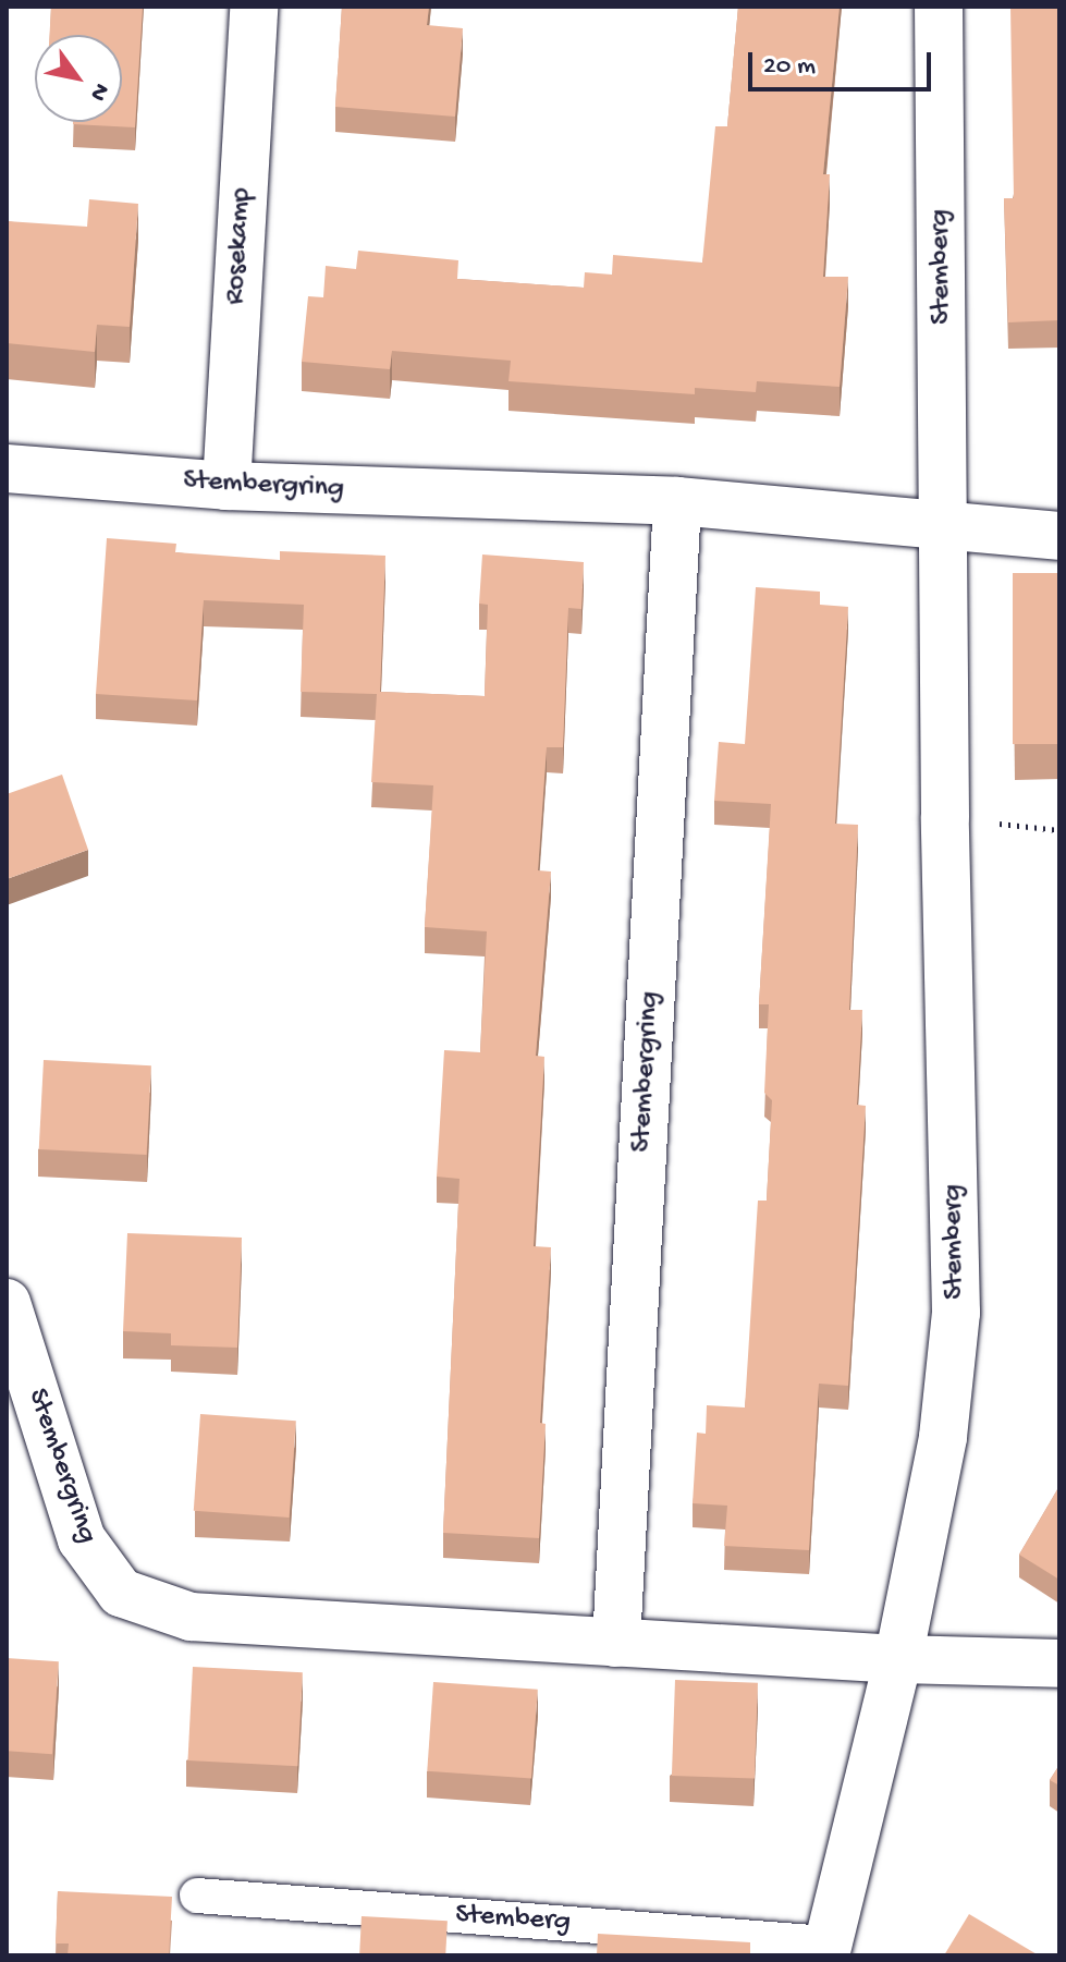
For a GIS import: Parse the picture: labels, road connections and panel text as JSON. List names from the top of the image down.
{
  "streets": {
    "street": ["Rosekamp", "Stemberg", "Stembergring"]
  },
  "crossings": [
    ["Rosekamp", "Stembergring"],
    ["Stemberg", "Stembergring"]
  ],
  "scale_bar": "20 m",
  "north": "bottom right"
}
